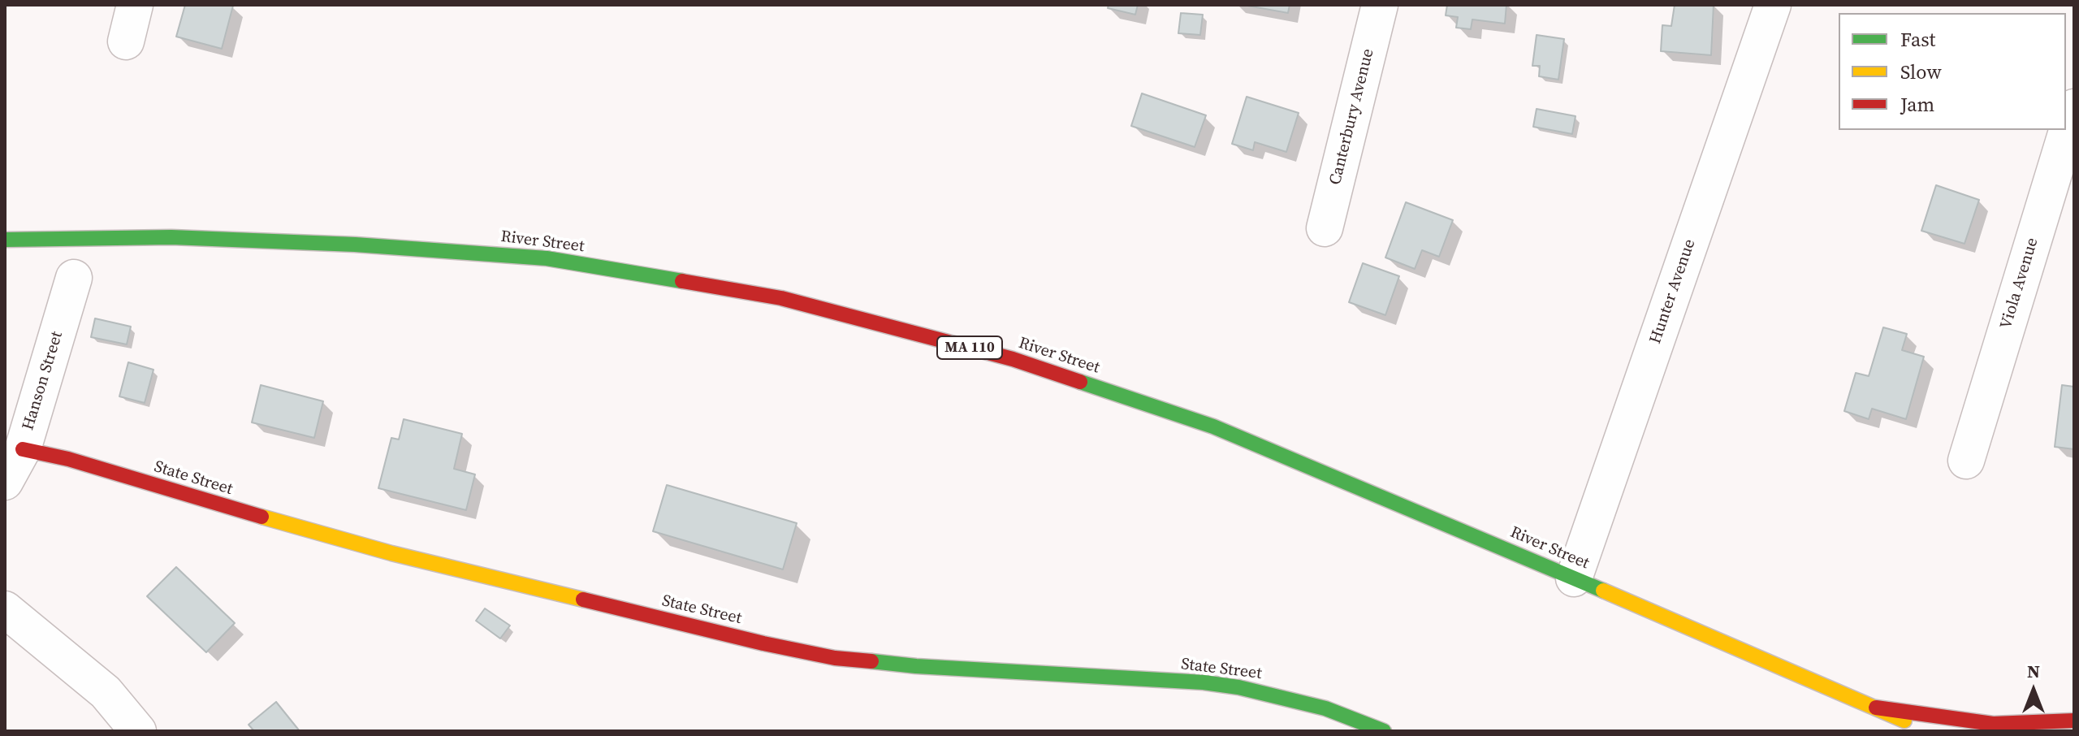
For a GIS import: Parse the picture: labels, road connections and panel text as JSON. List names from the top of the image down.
{
  "streets": {
    "main road": ["River Street", "MA 110", "State Street"],
    "street": [
      "Canterbury Avenue",
      "Viola Avenue",
      "Hunter Avenue",
      "Hanson Street"
    ]
  },
  "crossings": [
    ["River Street", "Hunter Avenue"],
    ["Hanson Street", "State Street"]
  ],
  "legend": ["Fast", "Slow", "Jam"],
  "north": "top"
}
